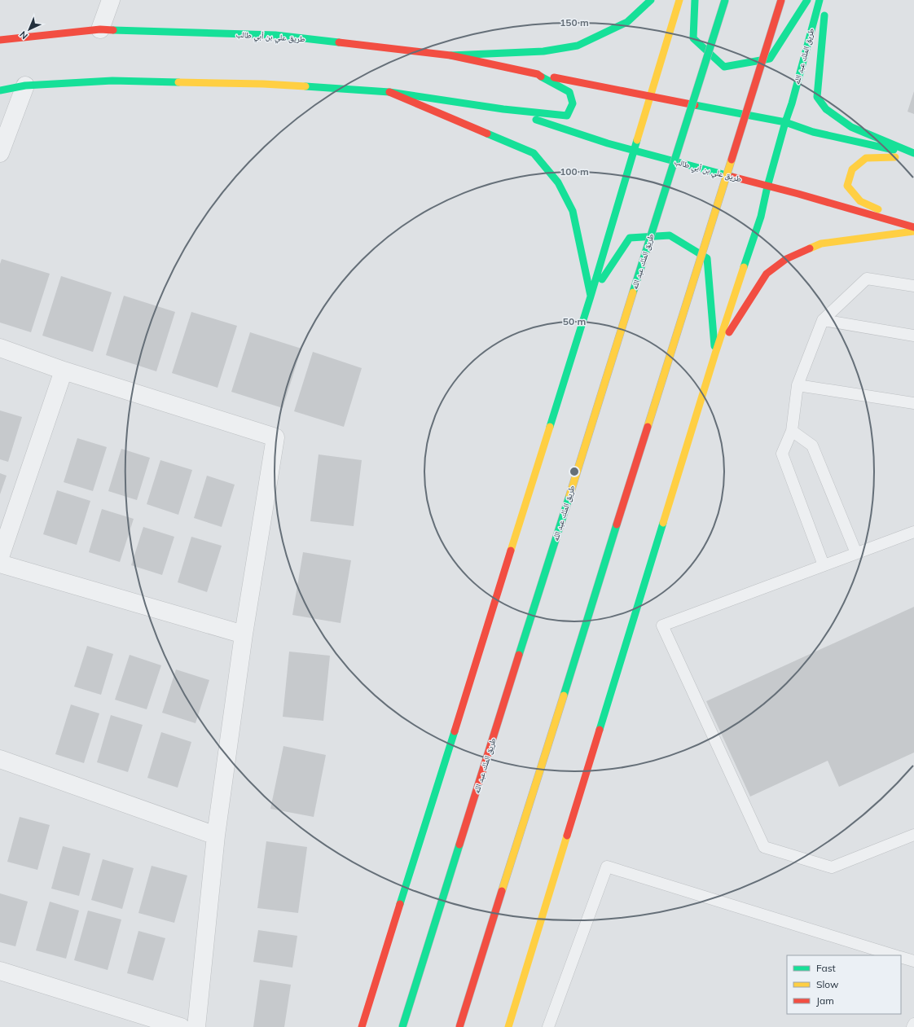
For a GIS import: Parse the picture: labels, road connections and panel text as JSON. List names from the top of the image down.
{
  "streets": {
    "main road": ["طريق علي بن أبي طالب", "طريق الملك عبد الله"]
  },
  "crossings": [
    ["طريق علي بن أبي طالب", "طريق الملك عبد الله"]
  ],
  "legend": ["Fast", "Slow", "Jam"],
  "north": "bottom left",
  "rings": ["150 m", "100 m", "50 m"]
}
